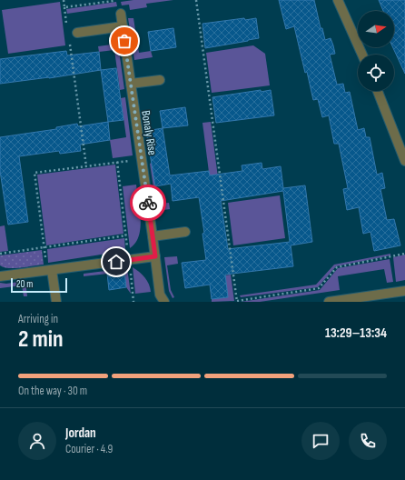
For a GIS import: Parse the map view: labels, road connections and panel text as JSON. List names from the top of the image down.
{
  "streets": {
    "street": ["Bonaly Rise"]
  },
  "scale_bar": "20 m",
  "north": "right",
  "page": {
    "scale": "20 m",
    "heading": ["2 min", "Arriving in", "13:29–13:34"],
    "panel": ["Jordan", "Courier · 4.9"],
    "bar": "On the way · 30 m"
  }
}
